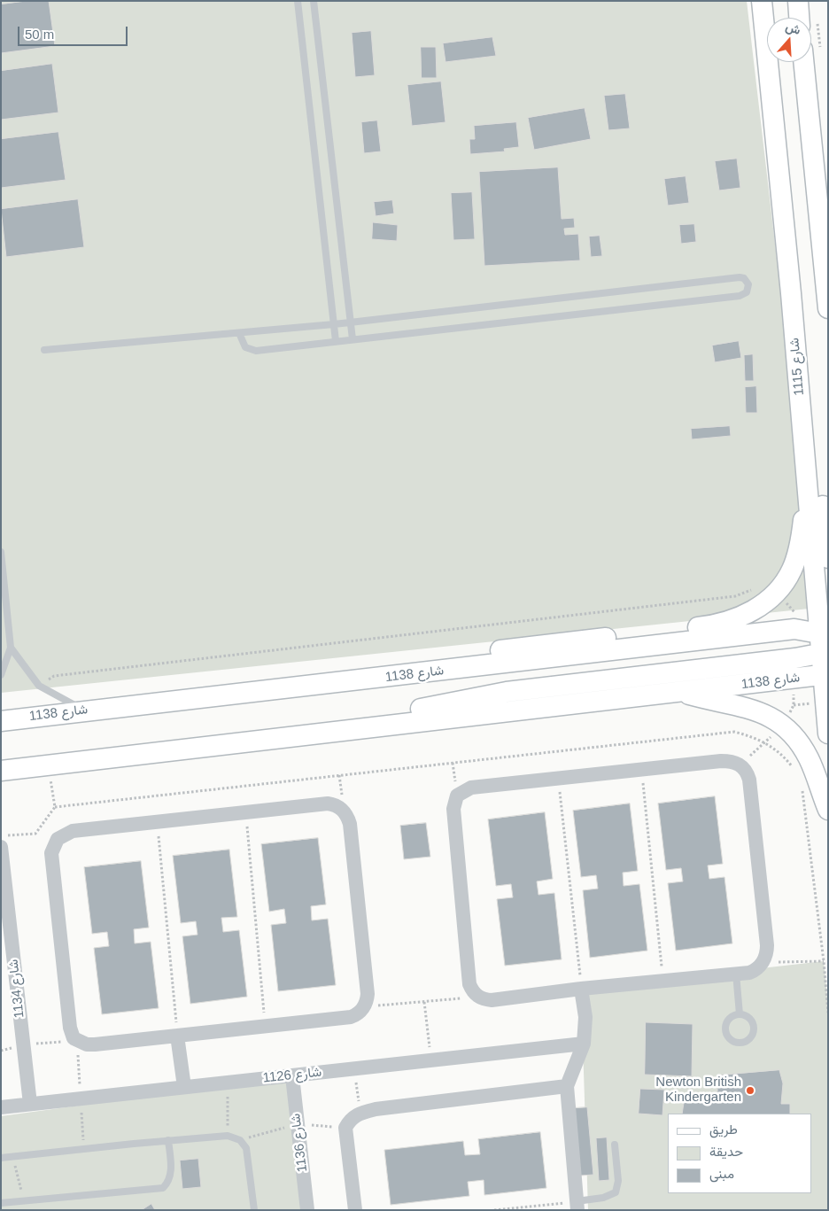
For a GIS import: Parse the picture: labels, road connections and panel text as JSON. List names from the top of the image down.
{
  "streets": {
    "street": [
      "شارع 1115",
      "شارع 1138",
      "شارع 1134",
      "شارع 1126",
      "شارع 1136"
    ]
  },
  "crossings": [
    ["شارع 1115", "شارع 1138"],
    ["شارع 1134", "شارع 1126"],
    ["شارع 1126", "شارع 1136"]
  ],
  "places": ["Newton British Kindergarten"],
  "legend": ["طريق", "حديقة", "مبنى"],
  "scale_bar": "50 m",
  "north": "top"
}
